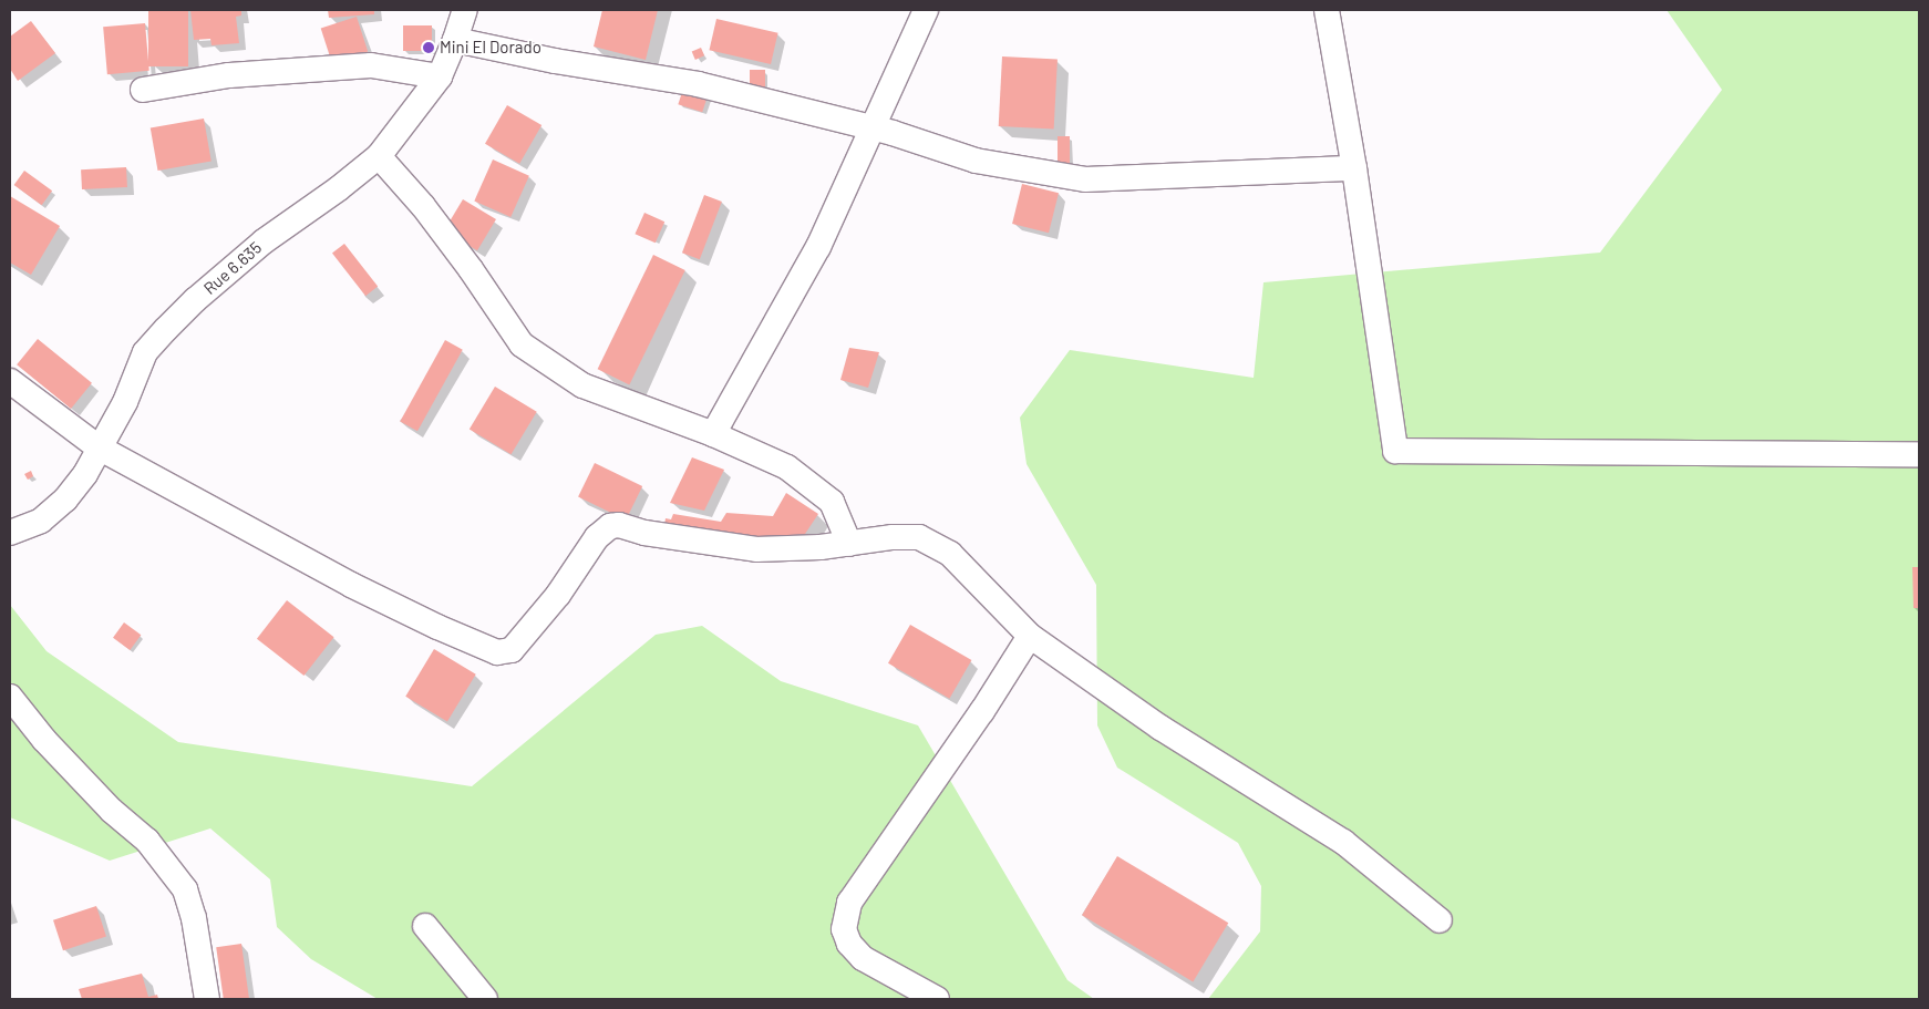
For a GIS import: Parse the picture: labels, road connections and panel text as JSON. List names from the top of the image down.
{
  "streets": {
    "street": ["Rue 6.635"]
  },
  "places": ["Mini El Dorado"]
}
